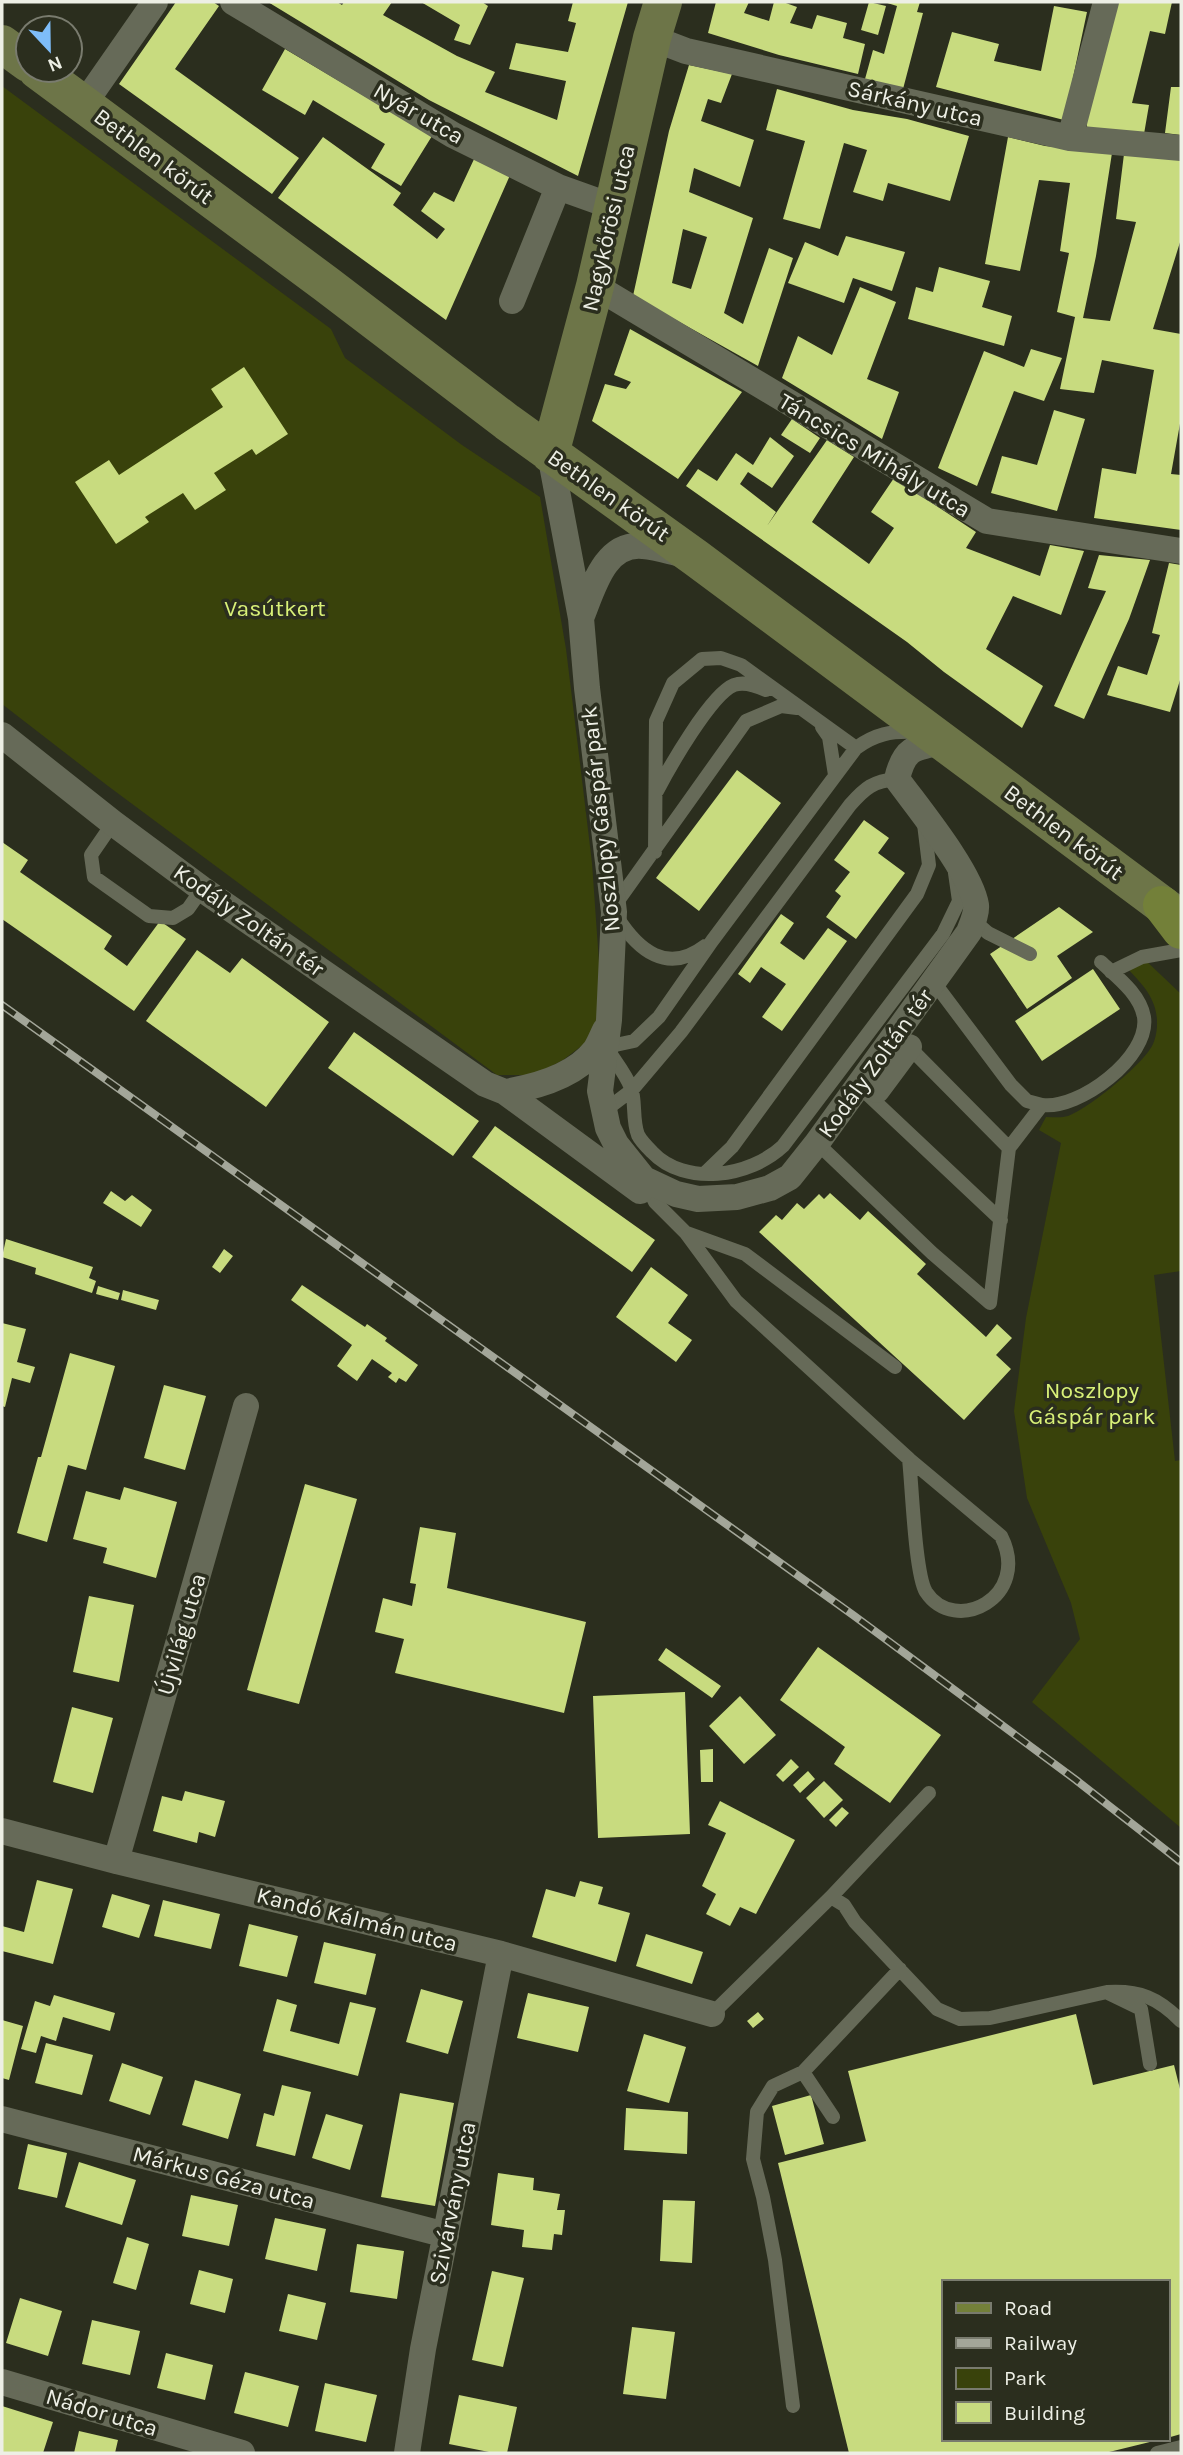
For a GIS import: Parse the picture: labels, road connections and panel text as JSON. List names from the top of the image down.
{
  "streets": {
    "street": [
      "Sárkány utca",
      "Nyár utca",
      "Bethlen körút",
      "Nagykőrösi utca",
      "Táncsics Mihály utca",
      "Noszlopy Gáspár park",
      "Kodály Zoltán tér",
      "Újvilág utca",
      "Kandó Kálmán utca",
      "Márkus Géza utca",
      "Szivárvány utca",
      "Nádor utca"
    ]
  },
  "crossings": [
    ["Sárkány utca", "Nagykőrösi utca"],
    ["Nyár utca", "Nagykőrösi utca"],
    ["Bethlen körút", "Nagykőrösi utca"],
    ["Bethlen körút", "Noszlopy Gáspár park"],
    ["Nagykőrösi utca", "Táncsics Mihály utca"],
    ["Nagykőrösi utca", "Noszlopy Gáspár park"],
    ["Noszlopy Gáspár park", "Kodály Zoltán tér"],
    ["Újvilág utca", "Kandó Kálmán utca"],
    ["Kandó Kálmán utca", "Szivárvány utca"],
    ["Márkus Géza utca", "Szivárvány utca"]
  ],
  "parks": ["Vasútkert", "Noszlopy Gáspár park"],
  "legend": [
    "Road",
    "Railway",
    "Park",
    "Building"
  ],
  "north": "bottom"
}
